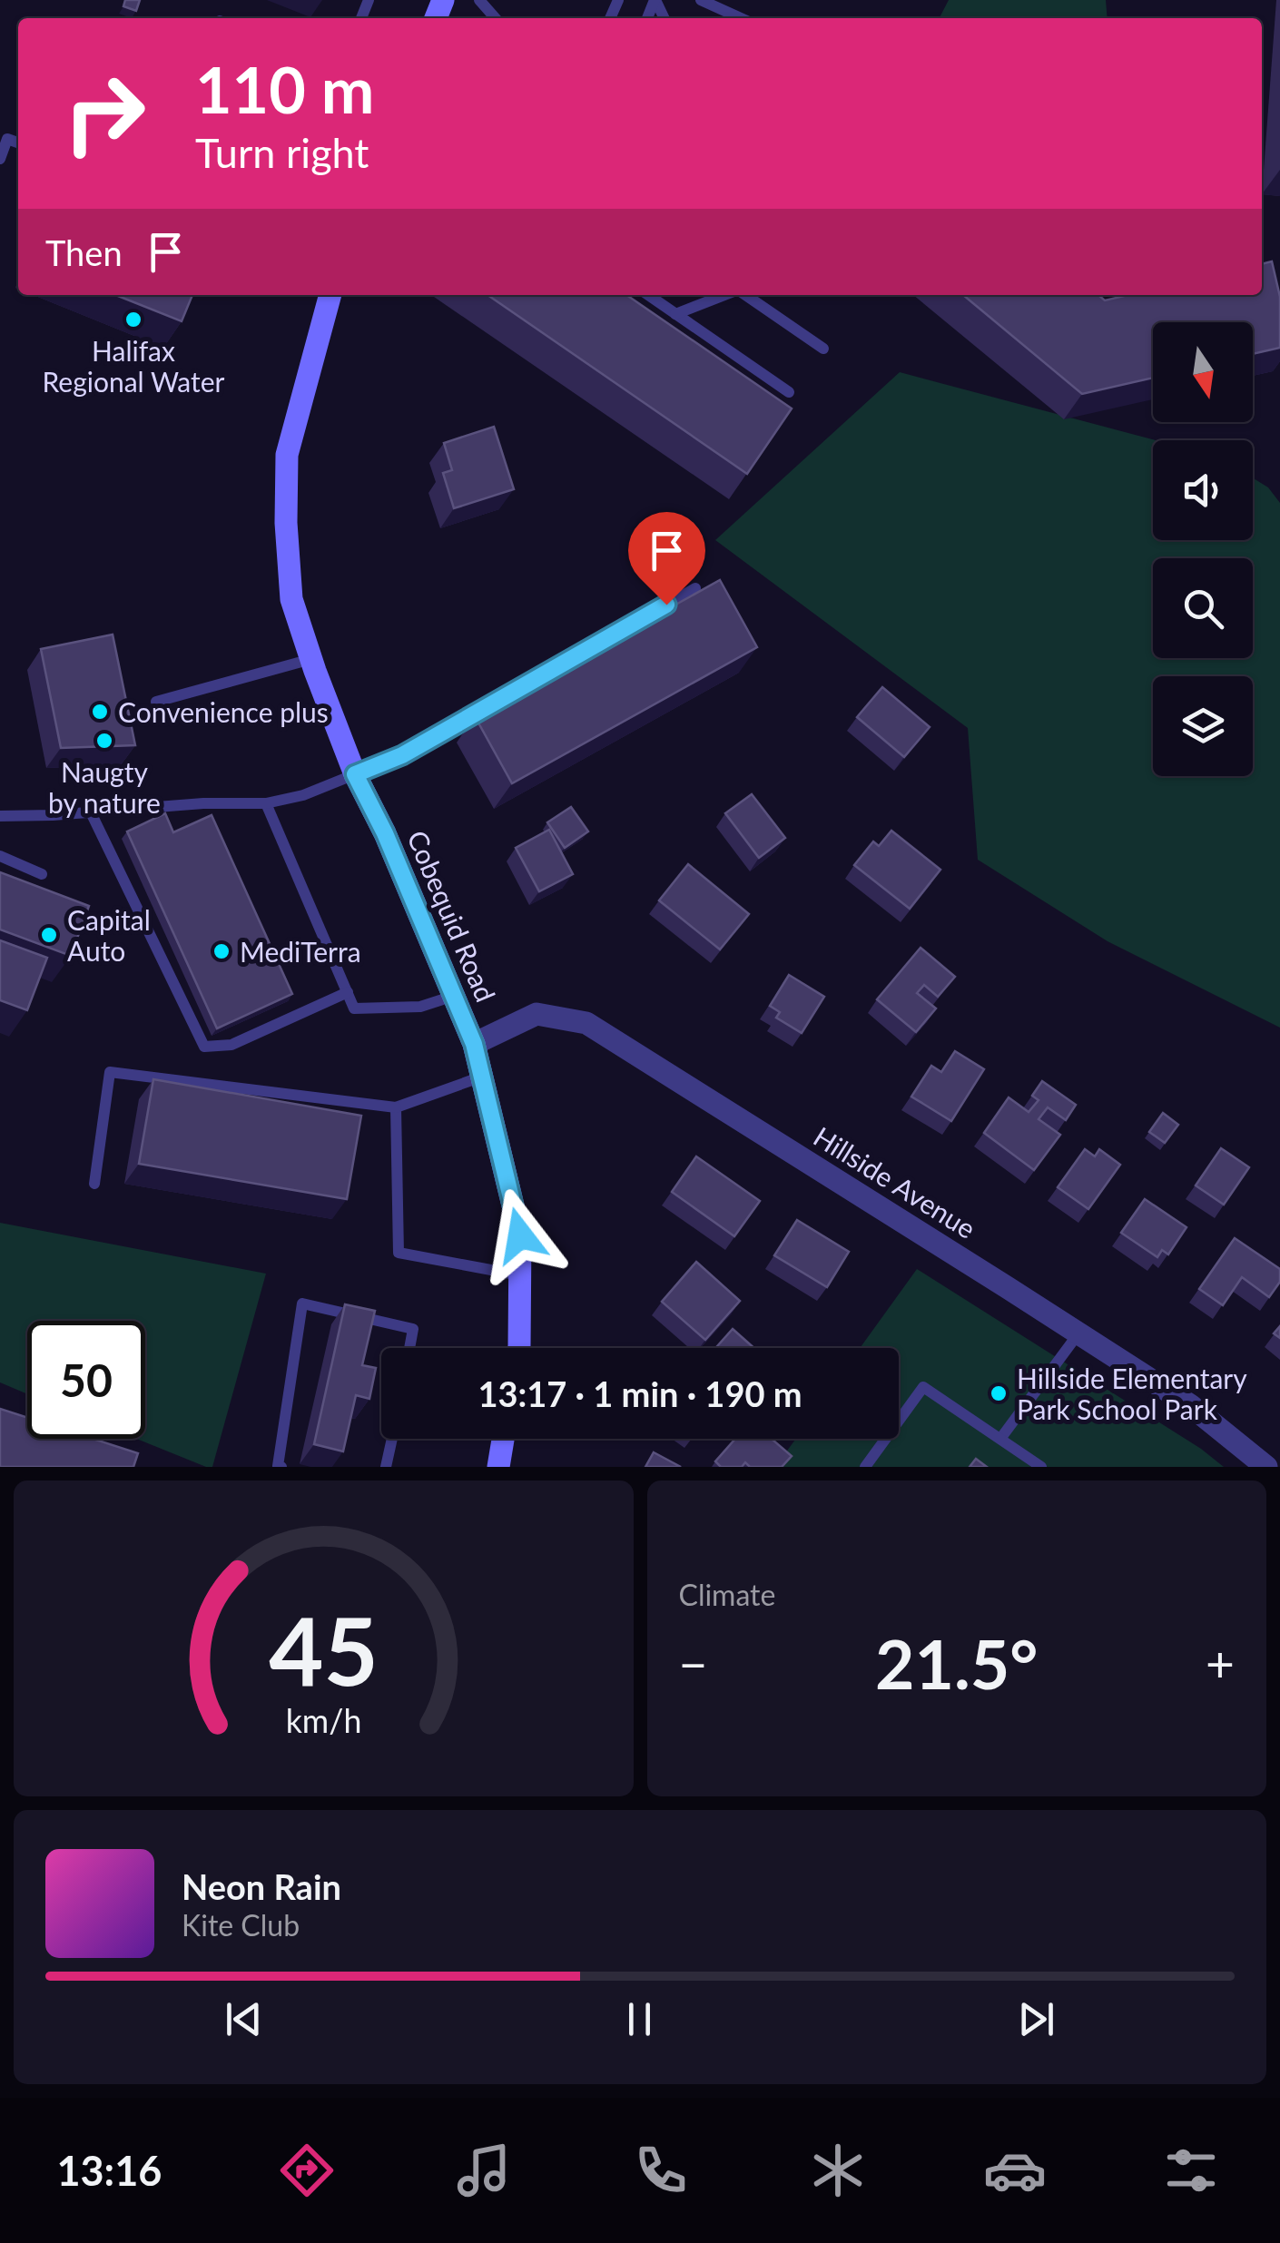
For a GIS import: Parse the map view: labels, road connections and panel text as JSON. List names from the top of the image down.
{
  "streets": {
    "main road": ["Cobequid Road"],
    "street": ["Hillside Avenue"]
  },
  "crossings": [
    ["Cobequid Road", "Hillside Avenue"]
  ],
  "places": [
    "Halifax Regional Water",
    "Convenience plus",
    "Naugty by nature",
    "Capital Auto",
    "MediTerra",
    "Hillside Elementary Park School Park"
  ],
  "north": "bottom",
  "page": {
    "turn": ["110 m", "Turn right"],
    "then": "Then",
    "limit": "50",
    "trip": "13:17 · 1 min · 190 m",
    "tile": "Climate",
    "heat": ["−", "21.5°", "+"],
    "song": ["Neon Rain", "Kite Club"],
    "tabs": "13:16",
    "gauge": ["45", "km/h"]
  }
}
